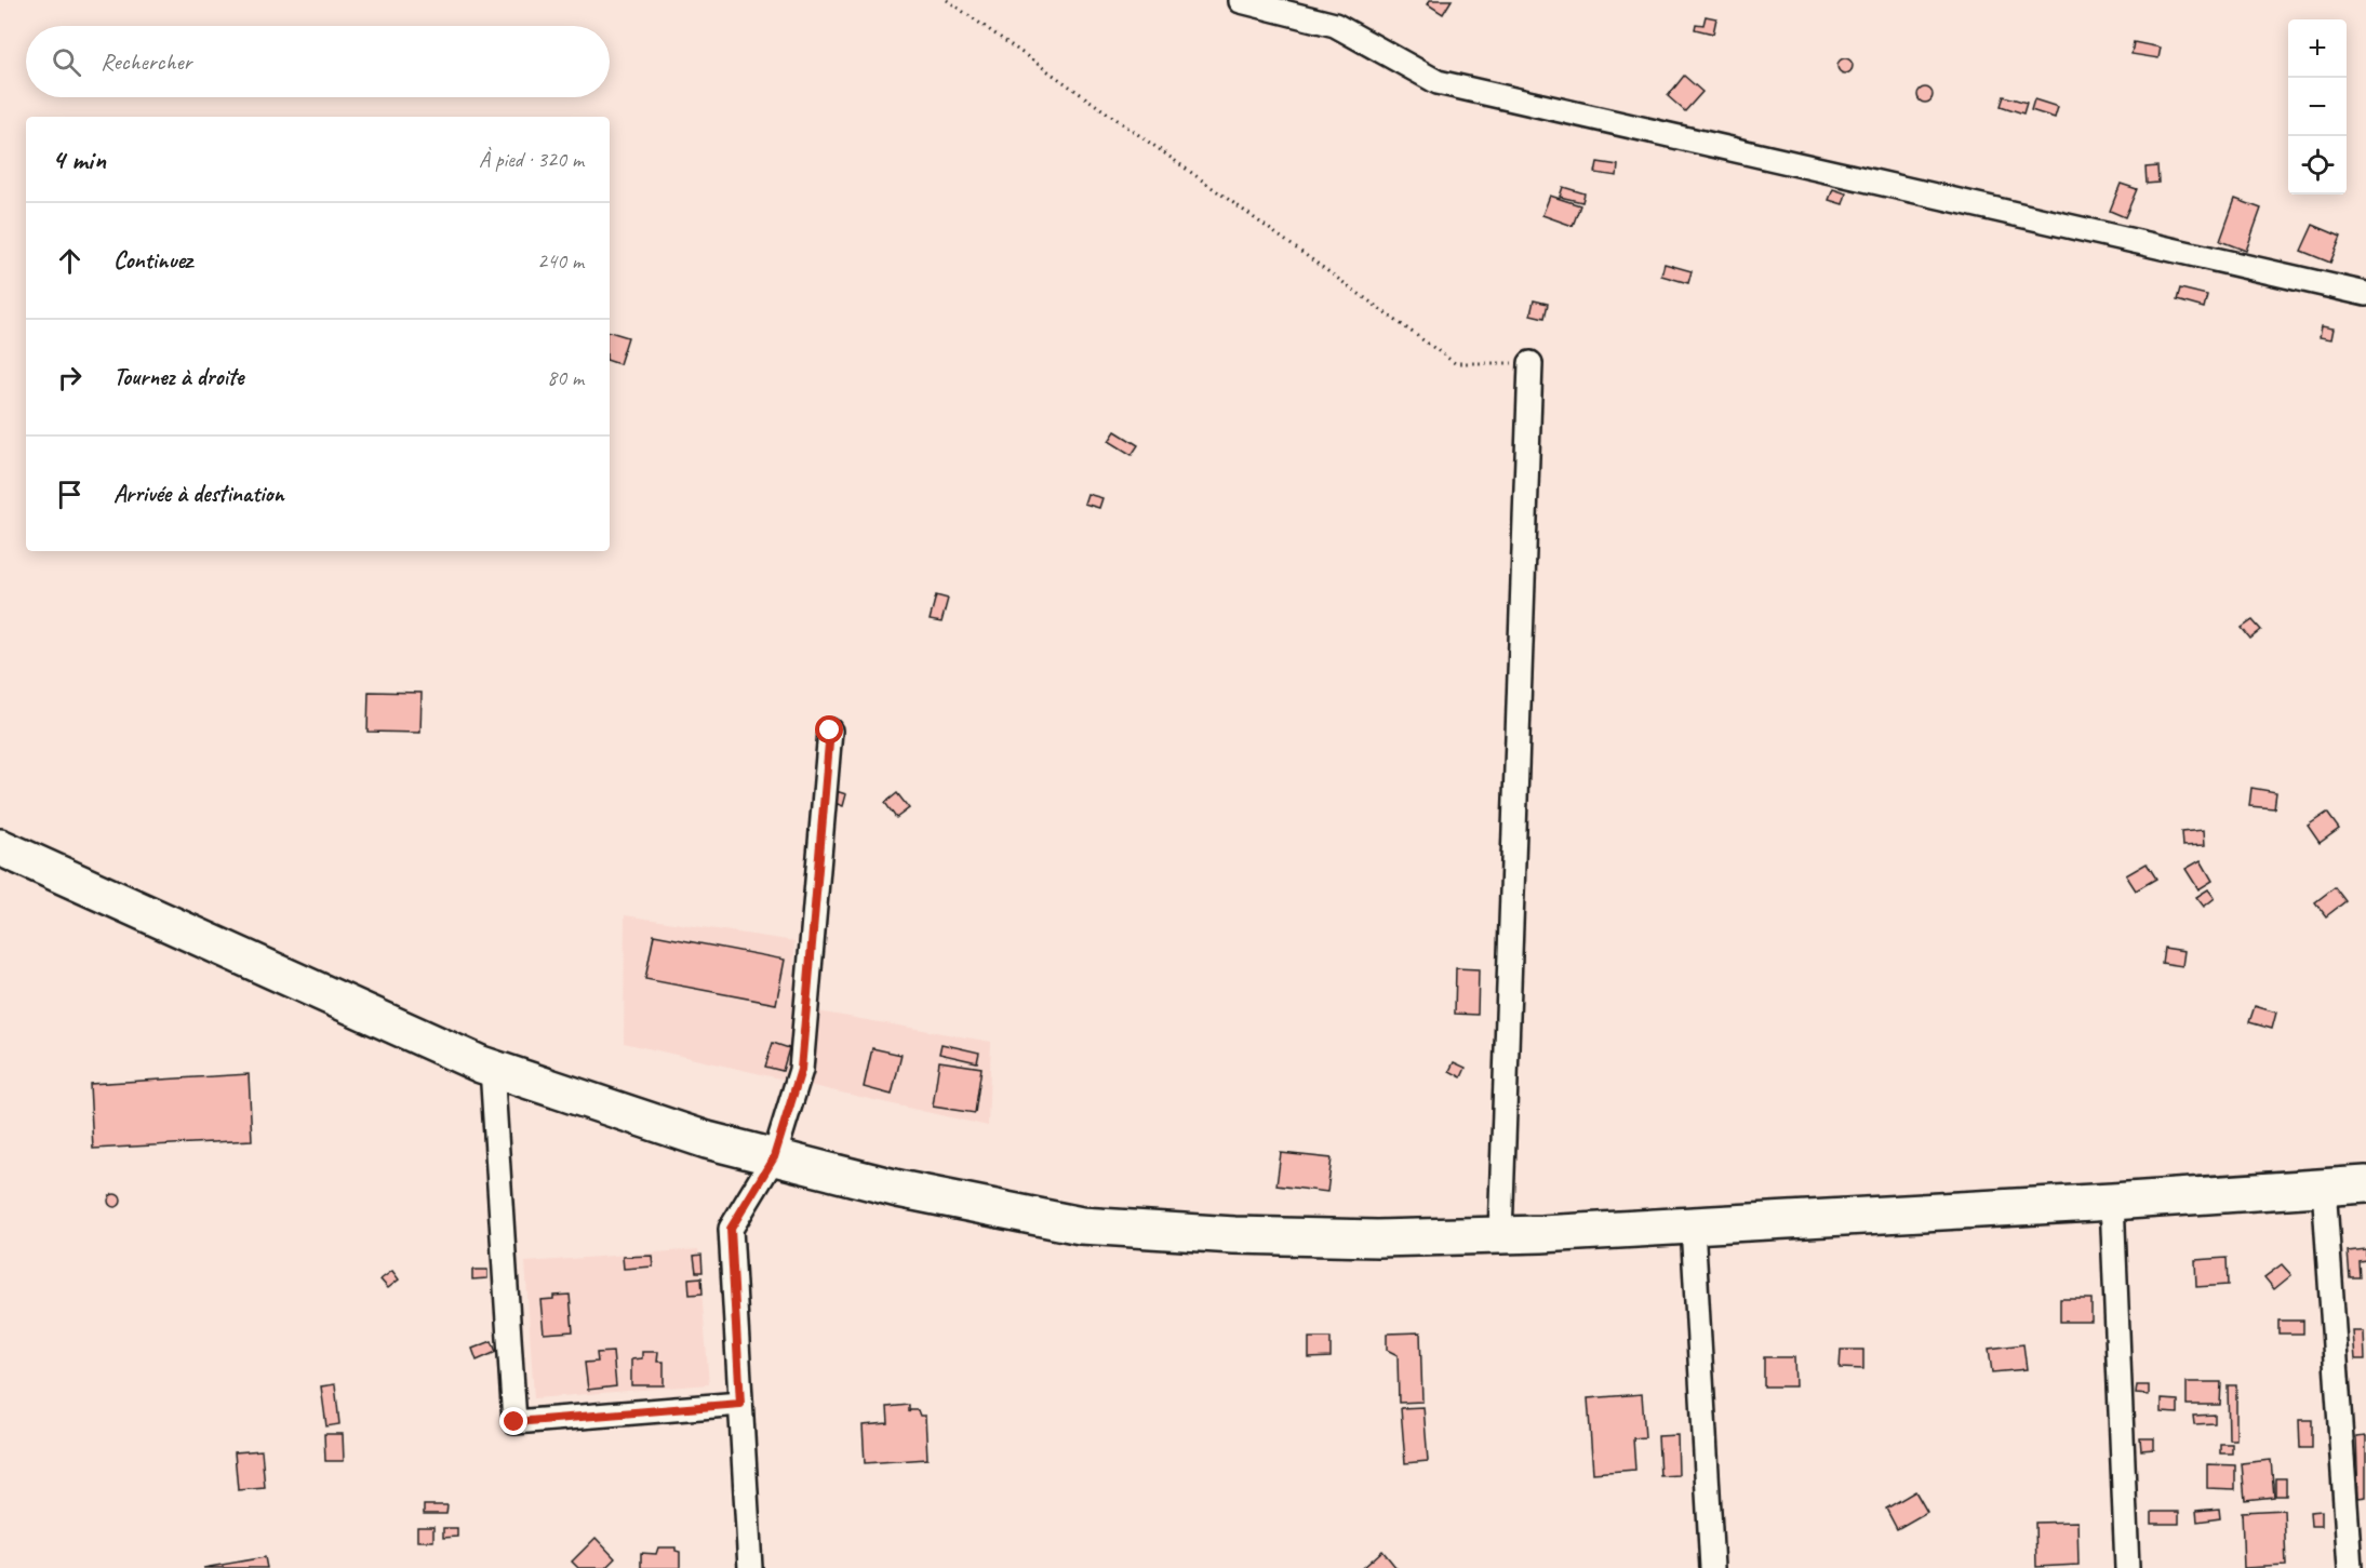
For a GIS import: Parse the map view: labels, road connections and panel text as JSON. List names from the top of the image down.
{
  "page": {
    "map_buttons": ["+", "−"],
    "search": "Rechercher",
    "heading": ["4 min", "À pied · 320 m"],
    "list": [
      ["Continuez", "240 m"],
      ["Tournez à droite", "80 m"],
      "Arrivée à destination"
    ]
  }
}
